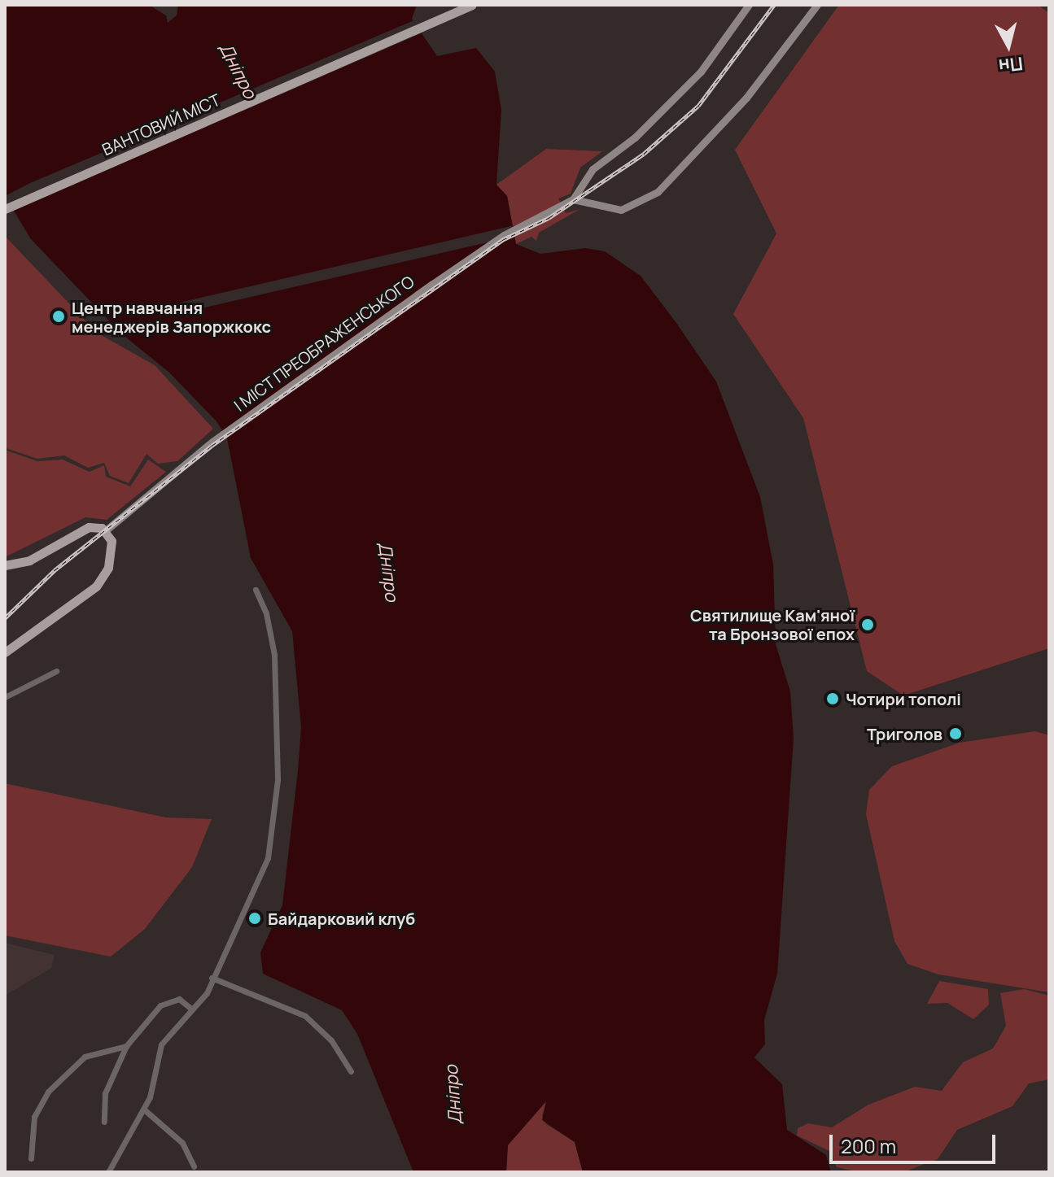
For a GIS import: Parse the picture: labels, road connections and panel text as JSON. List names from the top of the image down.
{
  "streets": {
    "main road": ["ВАНТОВИЙ МІСТ", "I МІСТ ПРЕОБРАЖЕНСЬКОГО"]
  },
  "water": ["Дніпро"],
  "places": [
    "Центр навчання менеджерів Запоржкокс",
    "Святилище Кам'яної та Бронзової епох",
    "Чотири тополі",
    "Триголов",
    "Байдарковий клуб"
  ],
  "scale_bar": "200 m",
  "north": "bottom"
}
